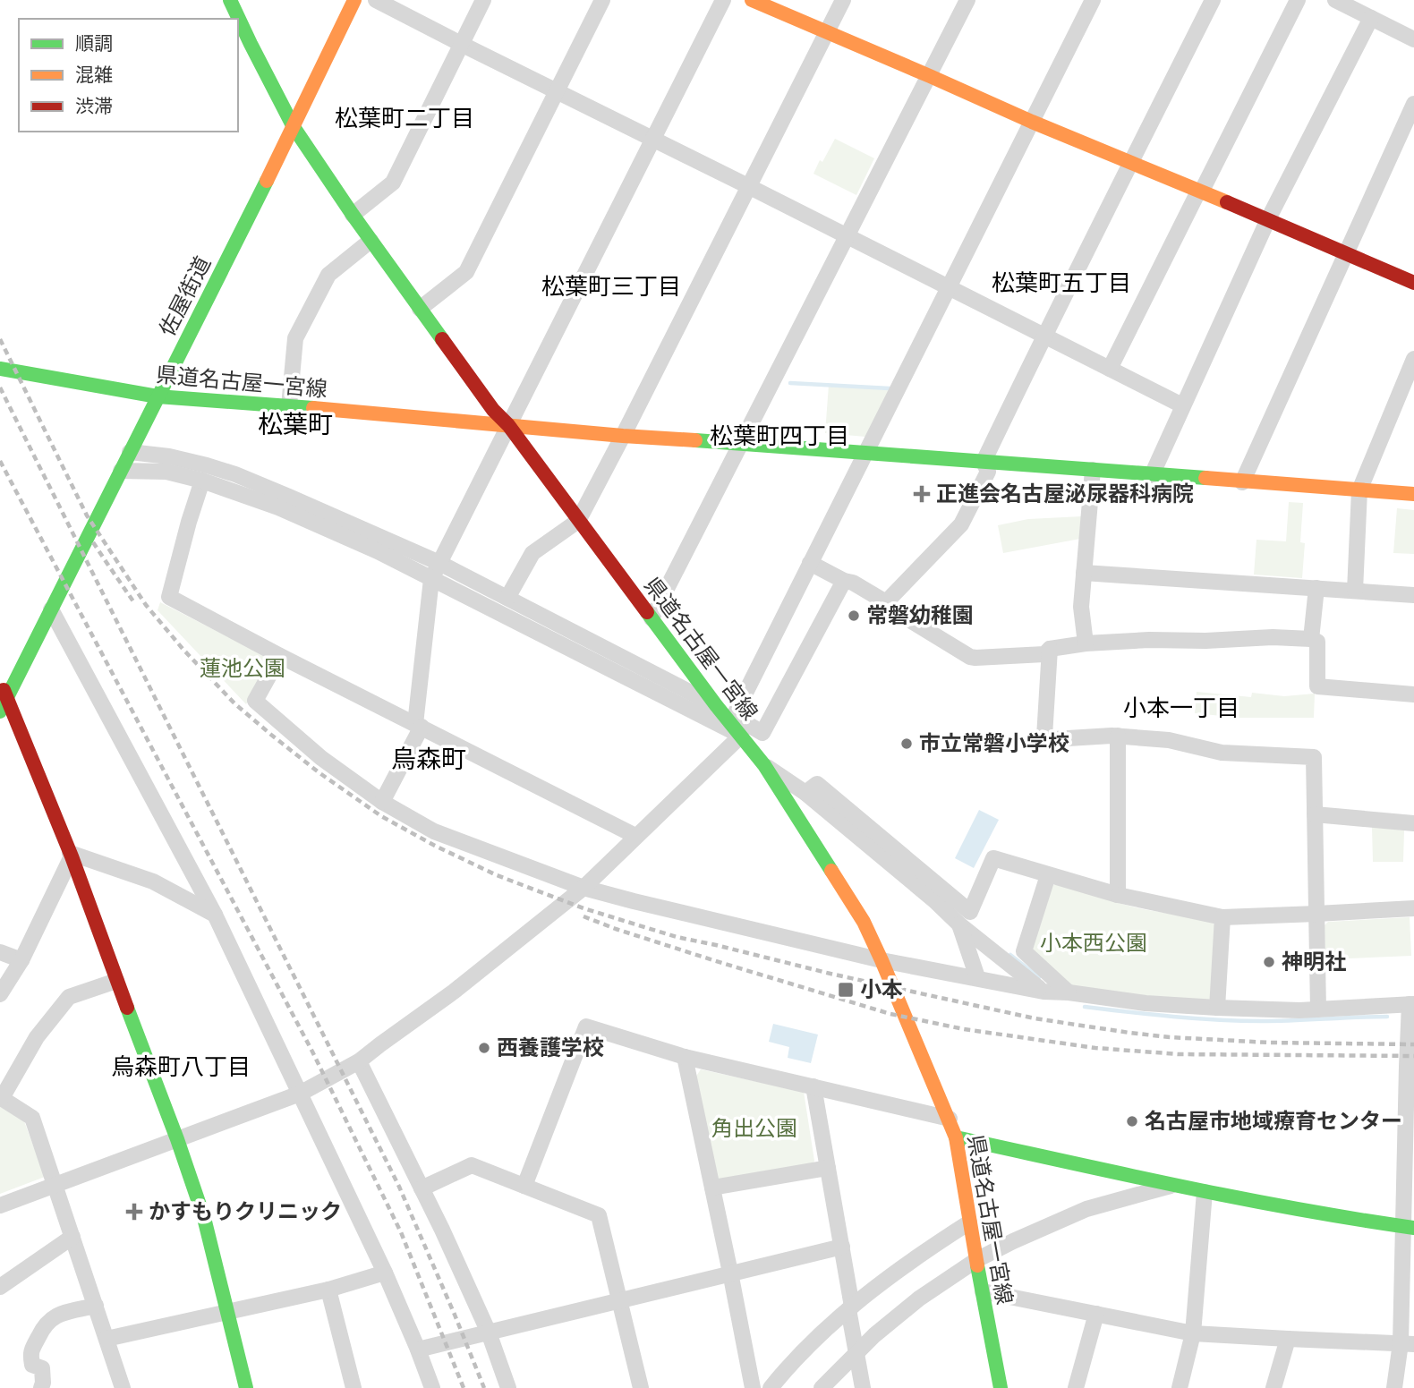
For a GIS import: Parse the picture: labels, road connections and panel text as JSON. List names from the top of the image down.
{
  "streets": {
    "street": ["佐屋街道", "県道名古屋一宮線"]
  },
  "crossings": [
    ["佐屋街道", "県道名古屋一宮線"]
  ],
  "districts": [
    "松葉町二丁目",
    "松葉町五丁目",
    "松葉町三丁目",
    "松葉町",
    "松葉町四丁目",
    "小本一丁目",
    "烏森町",
    "烏森町八丁目"
  ],
  "parks": ["蓮池公園", "小本西公園", "角出公園"],
  "places": {
    "health": ["正進会名古屋泌尿器科病院", "かすもりクリニック"],
    "other": [
      "常磐幼稚園",
      "市立常磐小学校",
      "神明社",
      "西養護学校",
      "名古屋市地域療育センター"
    ],
    "transit": ["小本"]
  },
  "legend": ["順調", "混雑", "渋滞"]
}
